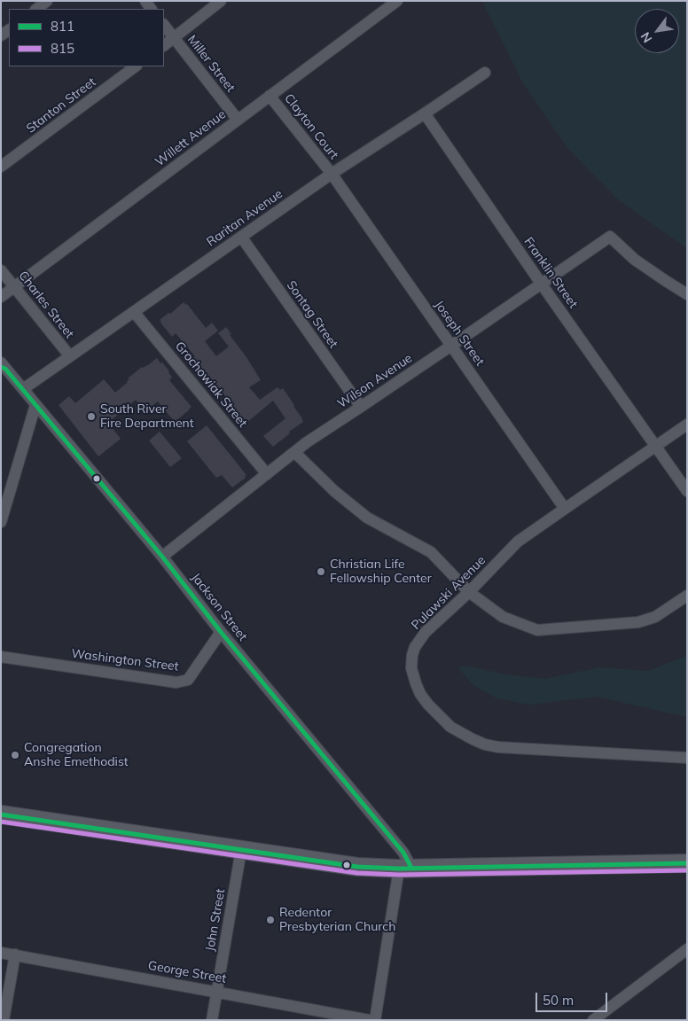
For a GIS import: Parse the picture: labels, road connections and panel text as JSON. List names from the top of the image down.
{
  "streets": {
    "street": [
      "Miller Street",
      "Stanton Street",
      "Clayton Court",
      "Willett Avenue",
      "Raritan Avenue",
      "Franklin Street",
      "Charles Street",
      "Sontag Street",
      "Joseph Street",
      "Wilson Avenue",
      "Grochowiak Street",
      "Pulawski Avenue",
      "Jackson Street",
      "Washington Street",
      "John Street",
      "George Street"
    ]
  },
  "crossings": [
    ["Miller Street", "Willett Avenue"],
    ["Clayton Court", "Willett Avenue"],
    ["Clayton Court", "Raritan Avenue"],
    ["Clayton Court", "Joseph Street"],
    ["Willett Avenue", "Charles Street"],
    ["Raritan Avenue", "Franklin Street"],
    ["Raritan Avenue", "Charles Street"],
    ["Raritan Avenue", "Sontag Street"],
    ["Raritan Avenue", "Joseph Street"],
    ["Raritan Avenue", "Grochowiak Street"],
    ["Raritan Avenue", "Jackson Street"],
    ["Franklin Street", "Wilson Avenue"],
    ["Franklin Street", "Pulawski Avenue"],
    ["Sontag Street", "Wilson Avenue"],
    ["Joseph Street", "Wilson Avenue"],
    ["Joseph Street", "Pulawski Avenue"],
    ["Wilson Avenue", "Grochowiak Street"],
    ["Wilson Avenue", "Jackson Street"],
    ["Jackson Street", "Washington Street"],
    ["John Street", "George Street"]
  ],
  "places": [
    "South River Fire Department",
    "Christian Life Fellowship Center",
    "Congregation Anshe Emethodist",
    "Redentor Presbyterian Church"
  ],
  "lines": ["transit line 811", "transit line 815"],
  "legend": ["811", "815"],
  "scale_bar": "50 m",
  "north": "bottom left"
}
